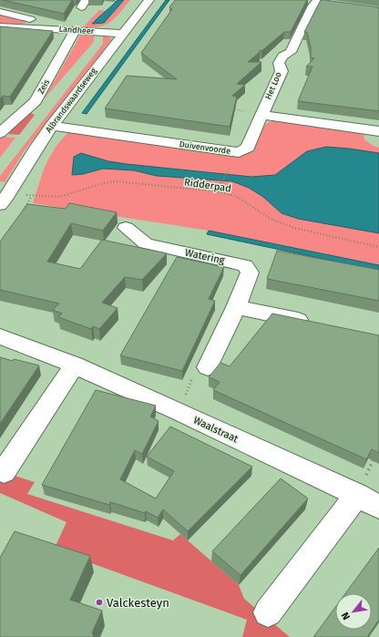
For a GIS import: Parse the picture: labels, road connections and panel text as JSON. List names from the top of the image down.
{
  "streets": {
    "street": [
      "Landheer",
      "Het Loo",
      "Zeis",
      "Albrandswaardseweg",
      "Duivenvoorde",
      "Watering",
      "Waalstraat"
    ],
    "path": ["Ridderpad"]
  },
  "crossings": [
    ["Landheer", "Zeis"],
    ["Landheer", "Albrandswaardseweg"],
    ["Het Loo", "Duivenvoorde"],
    ["Albrandswaardseweg", "Duivenvoorde"],
    ["Duivenvoorde", "Ridderpad"]
  ],
  "places": ["Valckesteyn"],
  "north": "bottom left"
}
